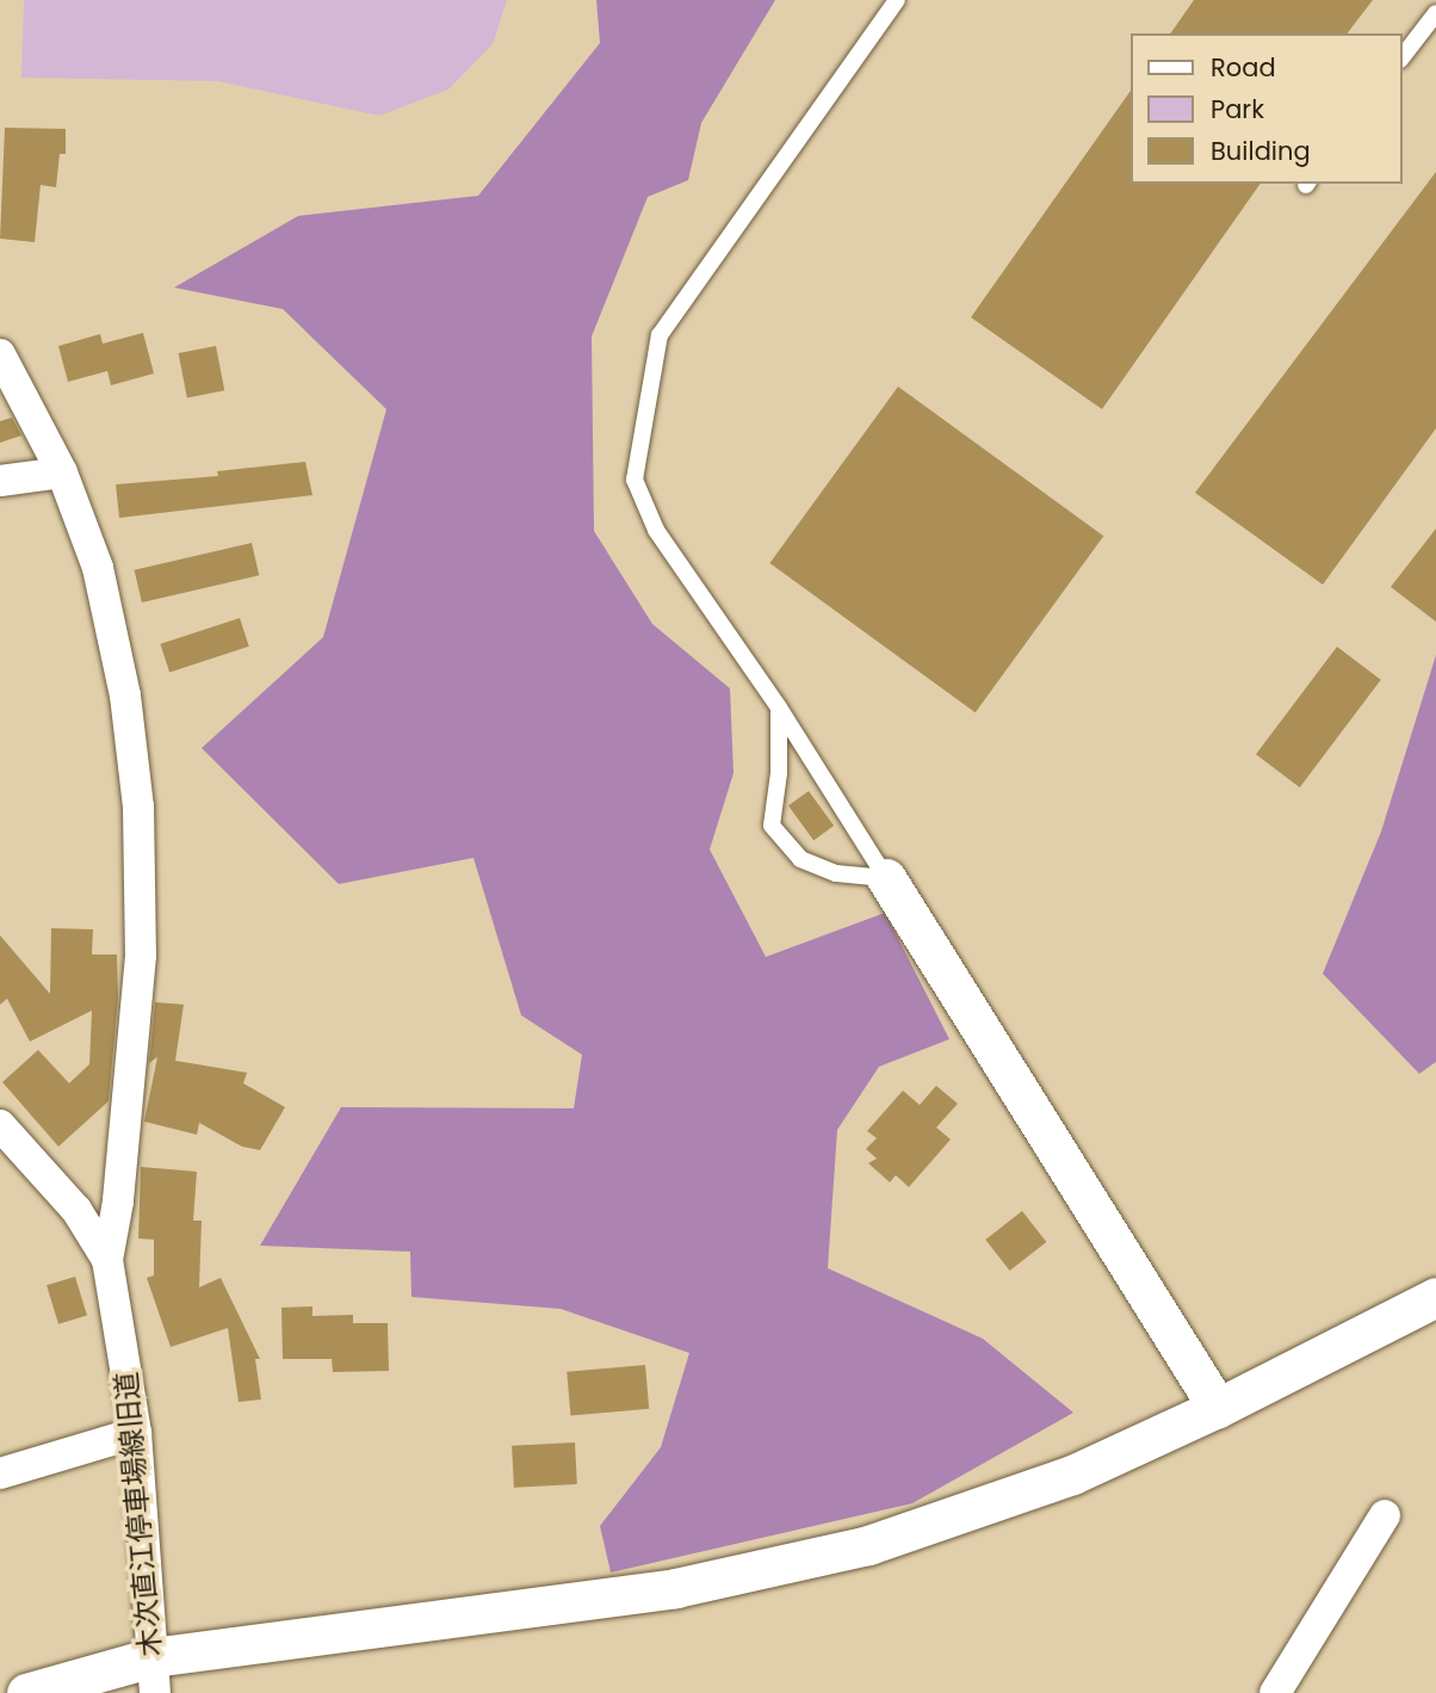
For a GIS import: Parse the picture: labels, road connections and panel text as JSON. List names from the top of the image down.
{
  "streets": {
    "street": ["木次直江停車場線旧道"]
  },
  "legend": ["Road", "Park", "Building"]
}
